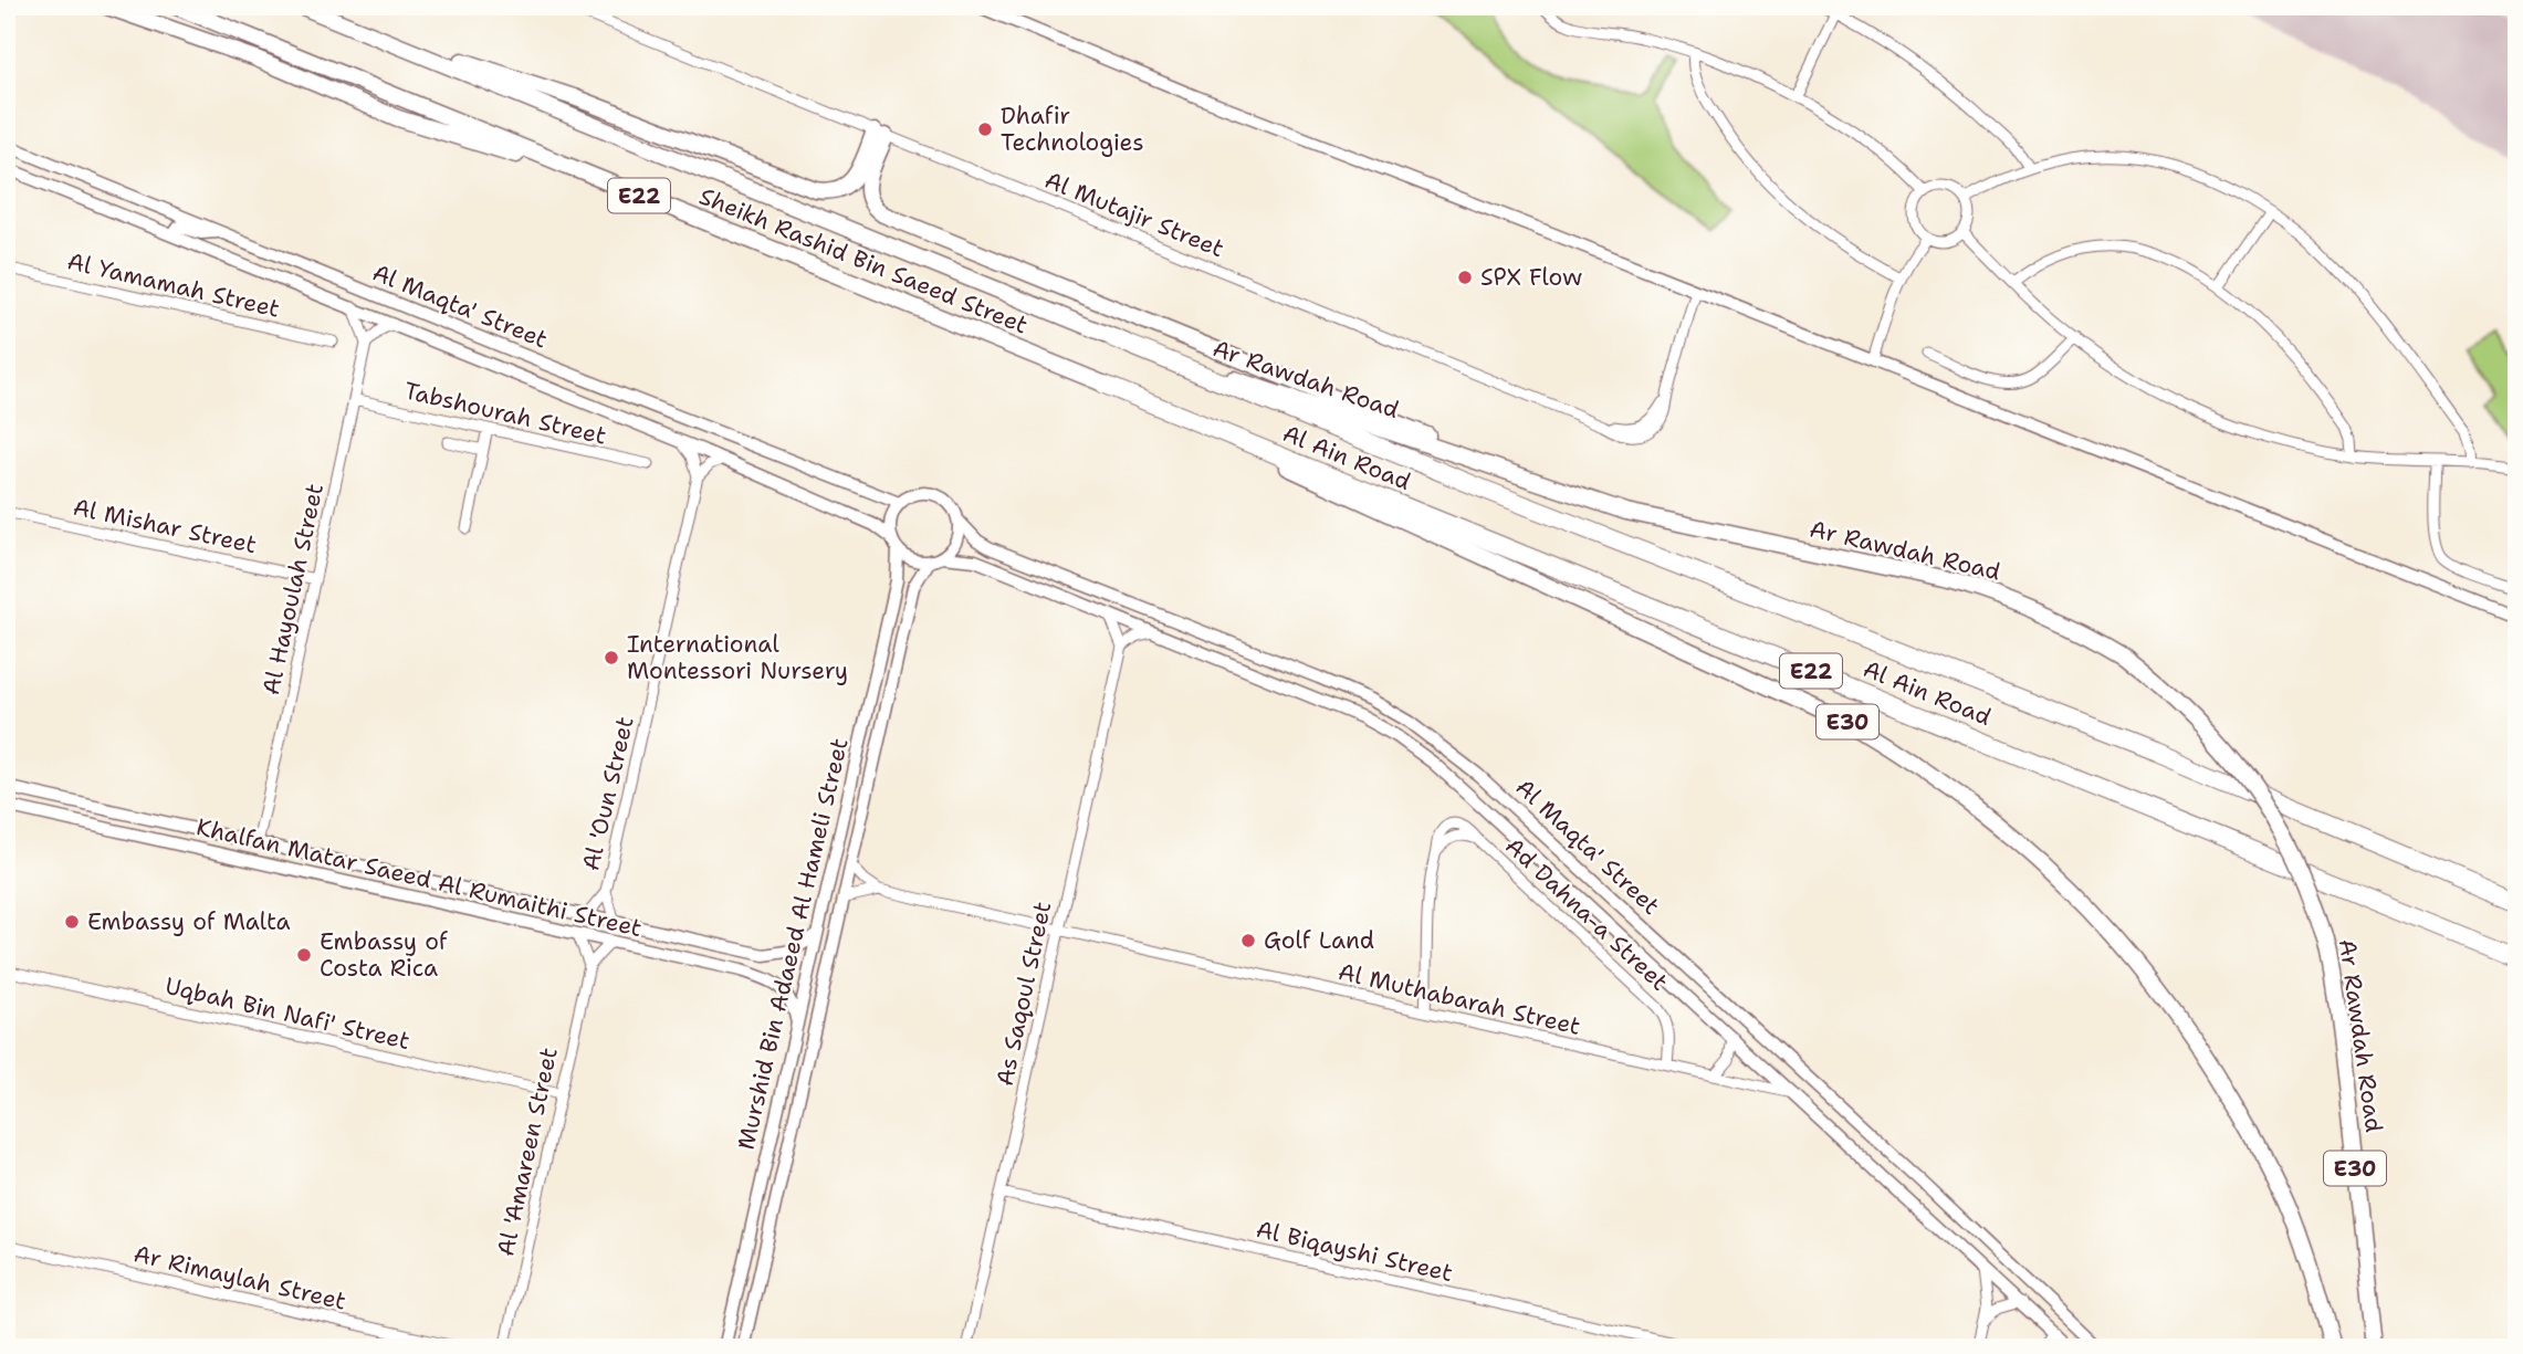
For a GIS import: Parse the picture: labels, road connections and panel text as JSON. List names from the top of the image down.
{
  "streets": {
    "highway": [
      "E22",
      "Sheikh Rashid Bin Saeed Street",
      "Ar Rawdah Road",
      "Al Ain Road",
      "E30"
    ],
    "street": [
      "Al Mutajir Street",
      "Al Yamamah Street",
      "Al Maqta' Street",
      "Tabshourah Street",
      "Al Mishar Street",
      "Al Hayoulah Street",
      "Al 'Oun Street",
      "Khalfan Matar Saeed Al Rumaithi Street",
      "Ad Dahna-a Street",
      "Murshid Bin Adaeed Al Hameli Street",
      "As Saqoul Street",
      "Al Muthabarah Street",
      "Uqbah Bin Nafi' Street",
      "Al 'Amareen Street",
      "Al Biqayshi Street",
      "Ar Rimaylah Street"
    ]
  },
  "crossings": [
    ["Sheikh Rashid Bin Saeed Street", "Ar Rawdah Road"],
    ["Sheikh Rashid Bin Saeed Street", "Al Ain Road"],
    ["Sheikh Rashid Bin Saeed Street", "E30"],
    ["Al Maqta' Street", "Murshid Bin Adaeed Al Hameli Street"],
    ["Al Maqta' Street", "Al Muthabarah Street"],
    ["Ar Rawdah Road", "Al Ain Road"],
    ["Tabshourah Street", "Al Hayoulah Street"],
    ["Al Ain Road", "E30"],
    ["Al Mishar Street", "Al Hayoulah Street"],
    ["Al Hayoulah Street", "Khalfan Matar Saeed Al Rumaithi Street"],
    ["Al 'Oun Street", "Khalfan Matar Saeed Al Rumaithi Street"],
    ["Khalfan Matar Saeed Al Rumaithi Street", "Murshid Bin Adaeed Al Hameli Street"],
    ["Ad Dahna-a Street", "Al Muthabarah Street"],
    ["Murshid Bin Adaeed Al Hameli Street", "Al Muthabarah Street"],
    ["As Saqoul Street", "Al Muthabarah Street"],
    ["As Saqoul Street", "Al Biqayshi Street"],
    ["Uqbah Bin Nafi' Street", "Al 'Amareen Street"]
  ],
  "places": [
    "Dhafir Technologies",
    "SPX Flow",
    "International Montessori Nursery",
    "Embassy of Malta",
    "Golf Land",
    "Embassy of Costa Rica"
  ]
}
